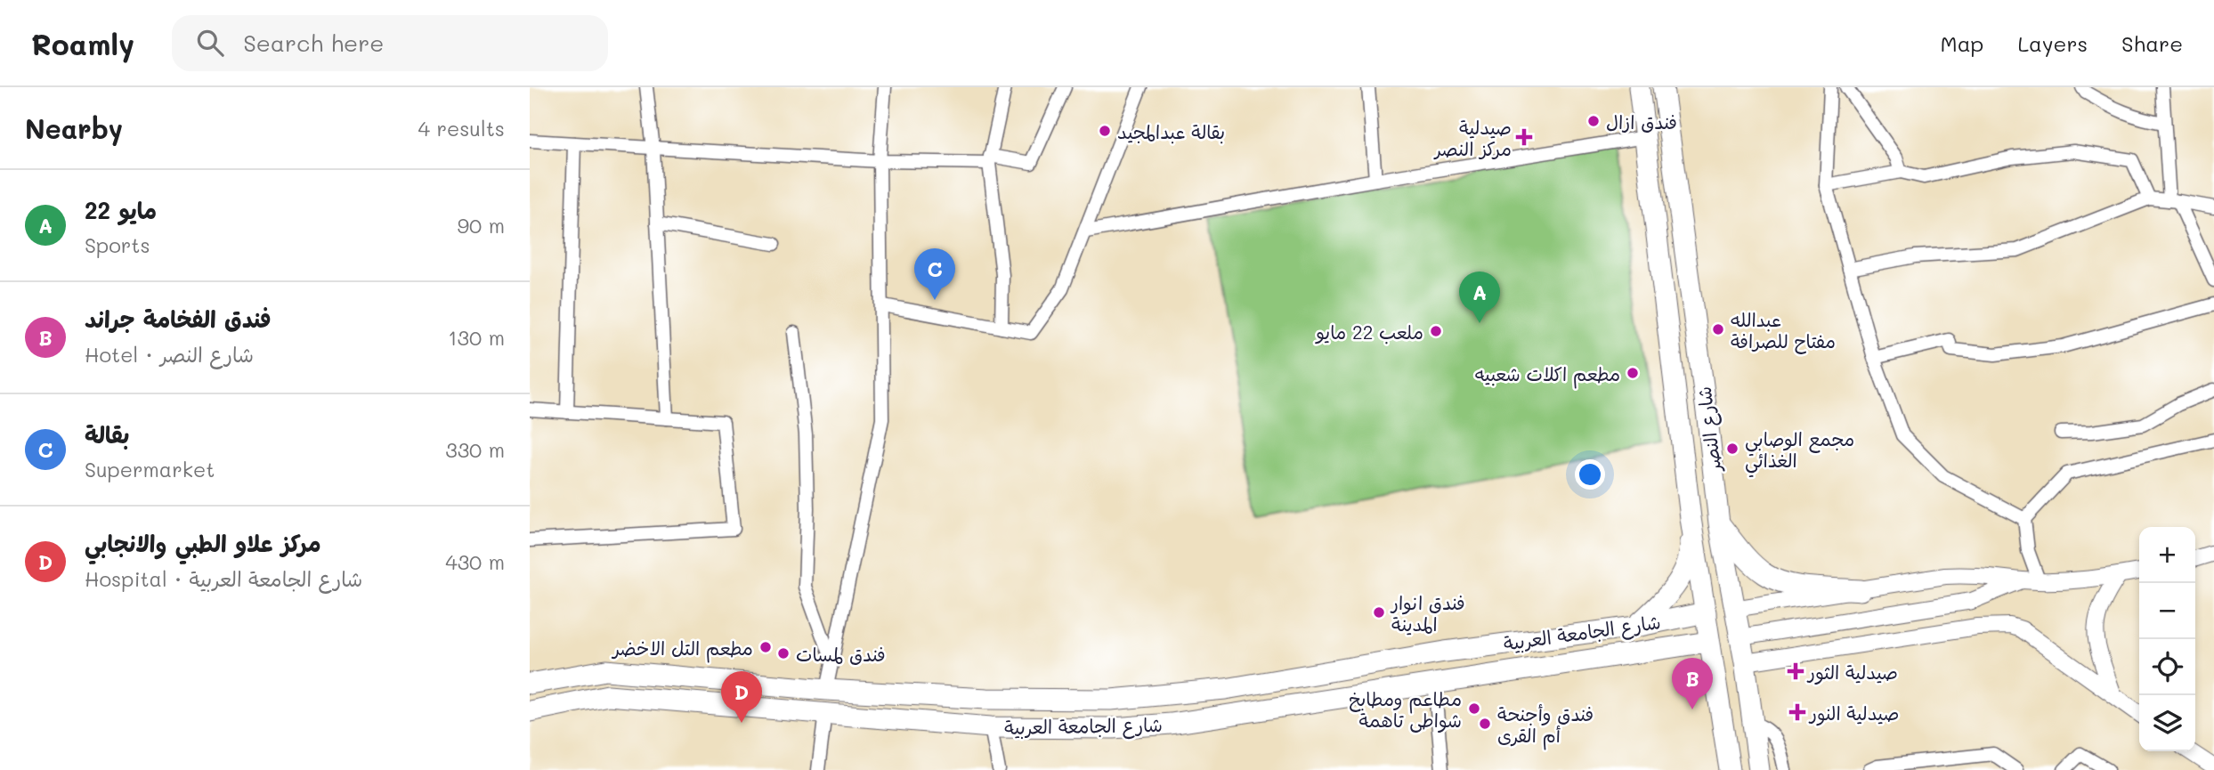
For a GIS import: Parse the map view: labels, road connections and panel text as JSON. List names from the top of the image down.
{
  "streets": {
    "main road": ["شارع النصر", "شارع الجامعة العربية"]
  },
  "crossings": [
    ["شارع النصر", "شارع الجامعة العربية"]
  ],
  "places": {
    "other": [
      "فندق ازال",
      "بقالة عبدالمجيد",
      "عبدالله مفتاح للصرافة",
      "ملعب 22 مايو",
      "مطعم اكلات شعبيه",
      "مجمع الوصابي الغذائي",
      "فندق انوار المدينة",
      "مطعم التل الاخضر",
      "فندق لمسات",
      "مطاعم ومطابخ شواطى تاهمة",
      "فندق وأجنحة أم القرى"
    ],
    "health": ["صيدلية مركز النصر", "صيدلية الثور", "صيدلية النور"]
  },
  "page": {
    "header": "Roamly",
    "search": "Search here",
    "nav": ["Map", "Layers", "Share"],
    "heading": ["Nearby", "4 results"],
    "list": [
      {
        "mark": "A",
        "name": "22 مايو",
        "note": "Sports",
        "value": "90 m"
      },
      {
        "mark": "B",
        "name": "فندق الفخامة جراند",
        "note": "Hotel · شارع النصر",
        "value": "130 m"
      },
      {
        "mark": "C",
        "name": "بقالة",
        "note": "Supermarket",
        "value": "330 m"
      },
      {
        "mark": "D",
        "name": "مركز علاو الطبي والانجابي",
        "note": "Hospital · شارع الجامعة العربية",
        "value": "430 m"
      }
    ],
    "pins": [
      "C",
      "A",
      "B",
      "D"
    ],
    "map_buttons": ["+", "−"]
  }
}
